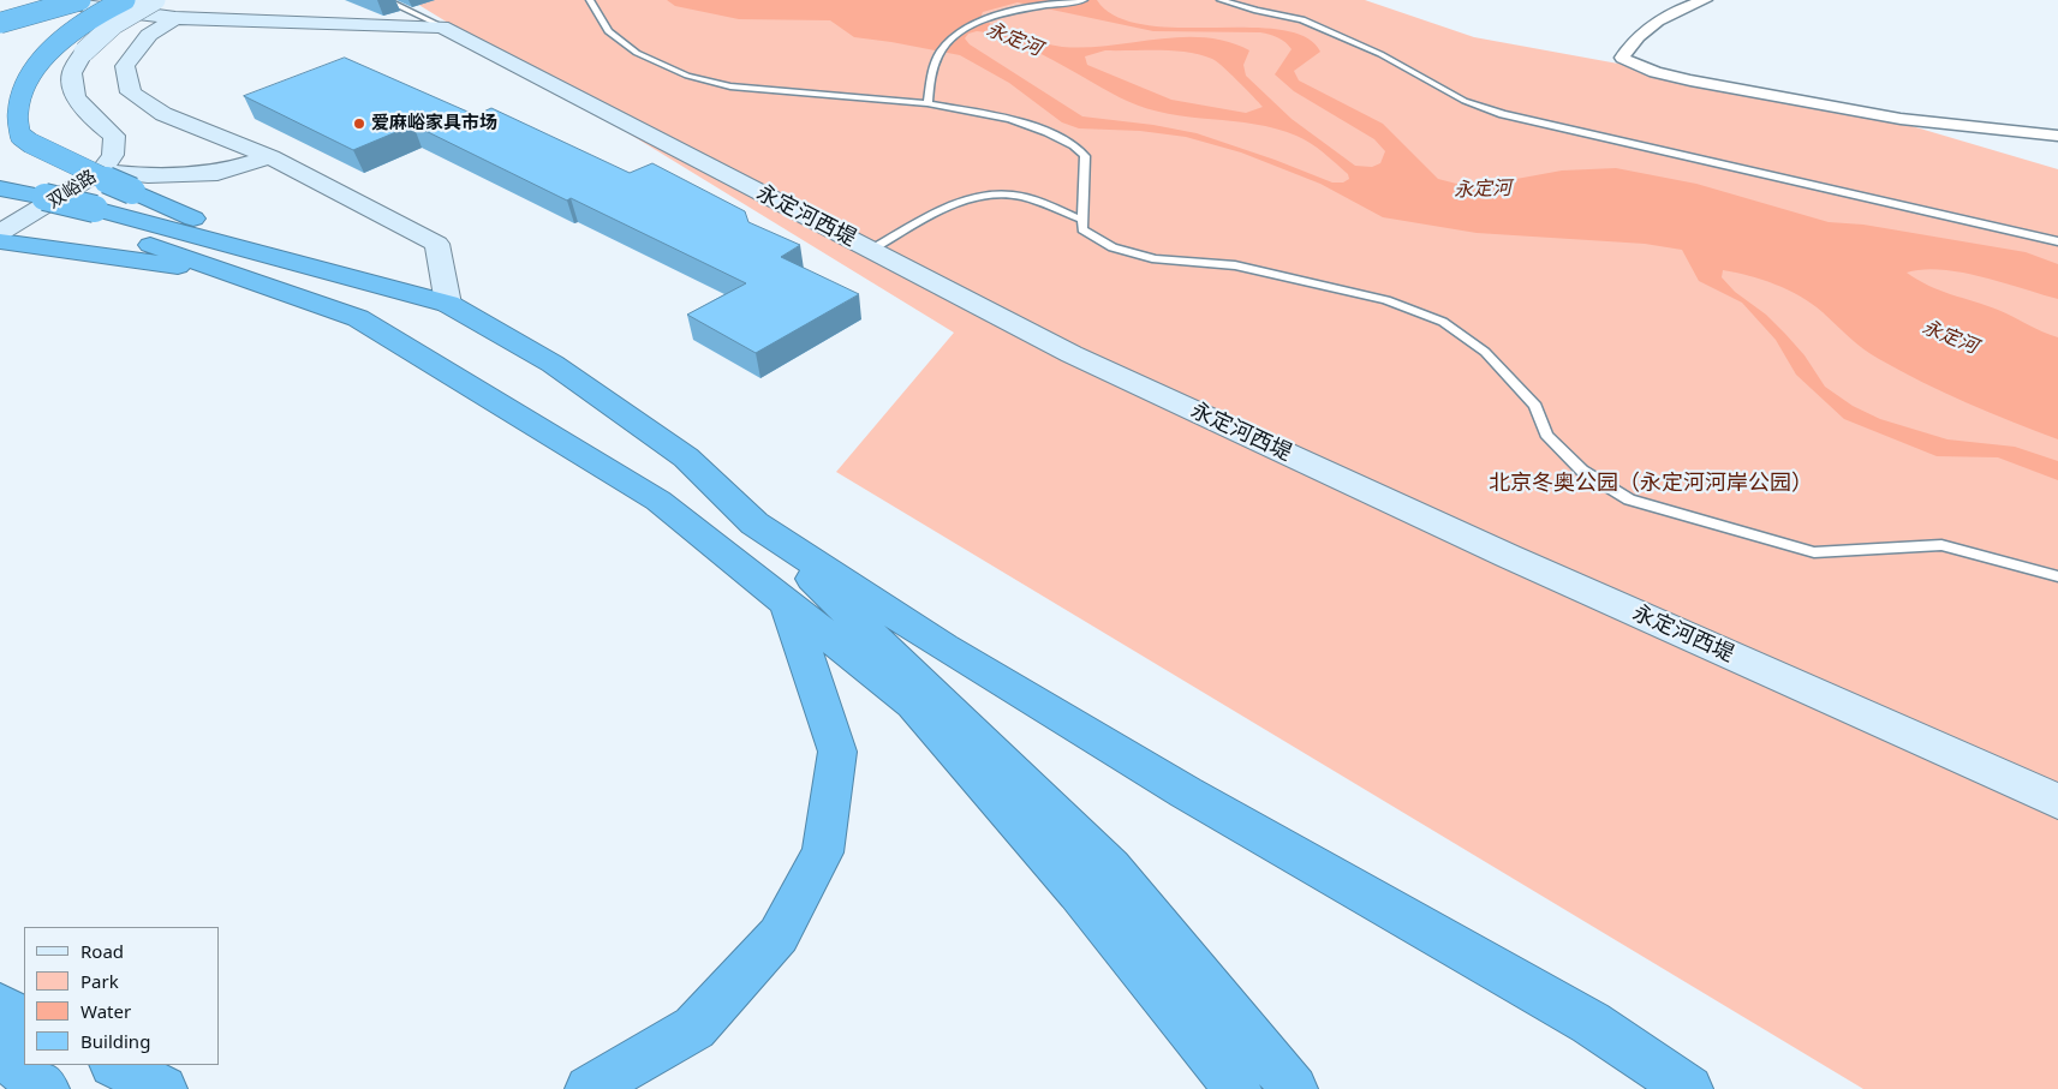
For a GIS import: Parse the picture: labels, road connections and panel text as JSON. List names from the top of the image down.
{
  "streets": {
    "street": ["双峪路", "永定河西堤"]
  },
  "water": ["永定河"],
  "parks": ["北京冬奥公园（永定河河岸公园）"],
  "places": ["爱麻峪家具市场"],
  "legend": [
    "Road",
    "Park",
    "Water",
    "Building"
  ]
}
